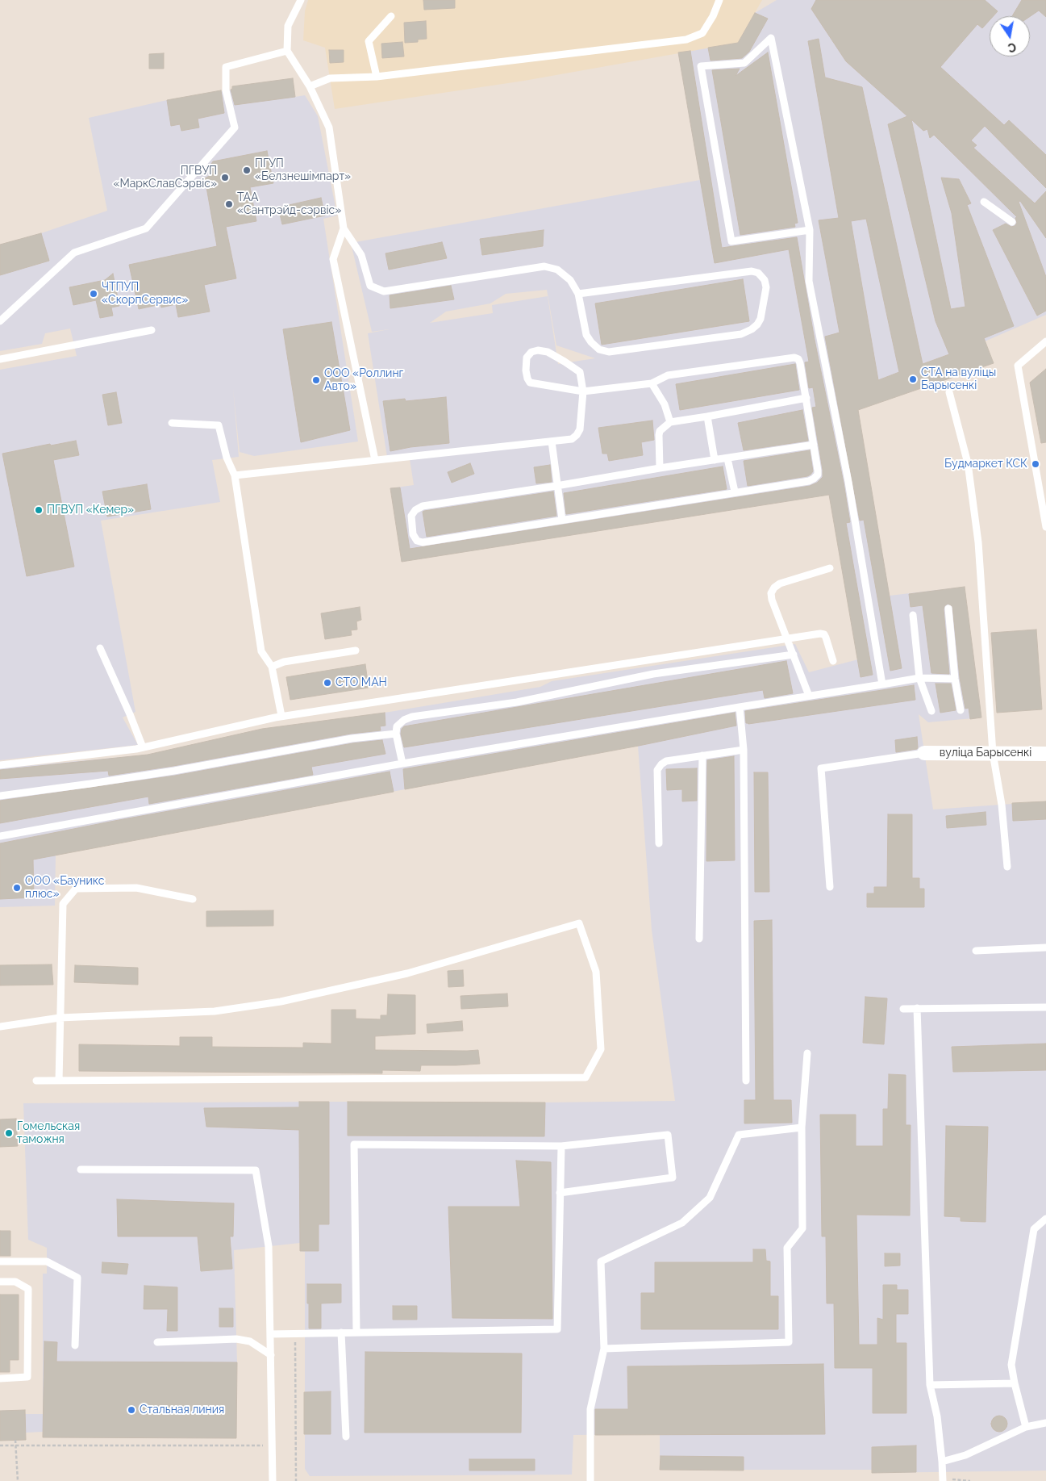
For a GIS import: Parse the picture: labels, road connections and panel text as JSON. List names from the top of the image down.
{
  "streets": {
    "street": ["вуліца Барысенкі"]
  },
  "places": [
    "ПГУП «Белзнешімпарт»",
    "ПГВУП «МаркСлавСэрвіс»",
    "ТАА «Сантрэйд-сэрвіс»",
    "ЧТПУП «СкорпСервис»",
    "СТА на вуліцы Барысенкі",
    "ООО «Роллинг Авто»",
    "Будмаркет КСК",
    "ПГВУП «Кемер»",
    "СТО МАН",
    "ООО «Бауникс плюс»",
    "Гомельская таможня",
    "Стальная линия"
  ],
  "north": "bottom"
}
